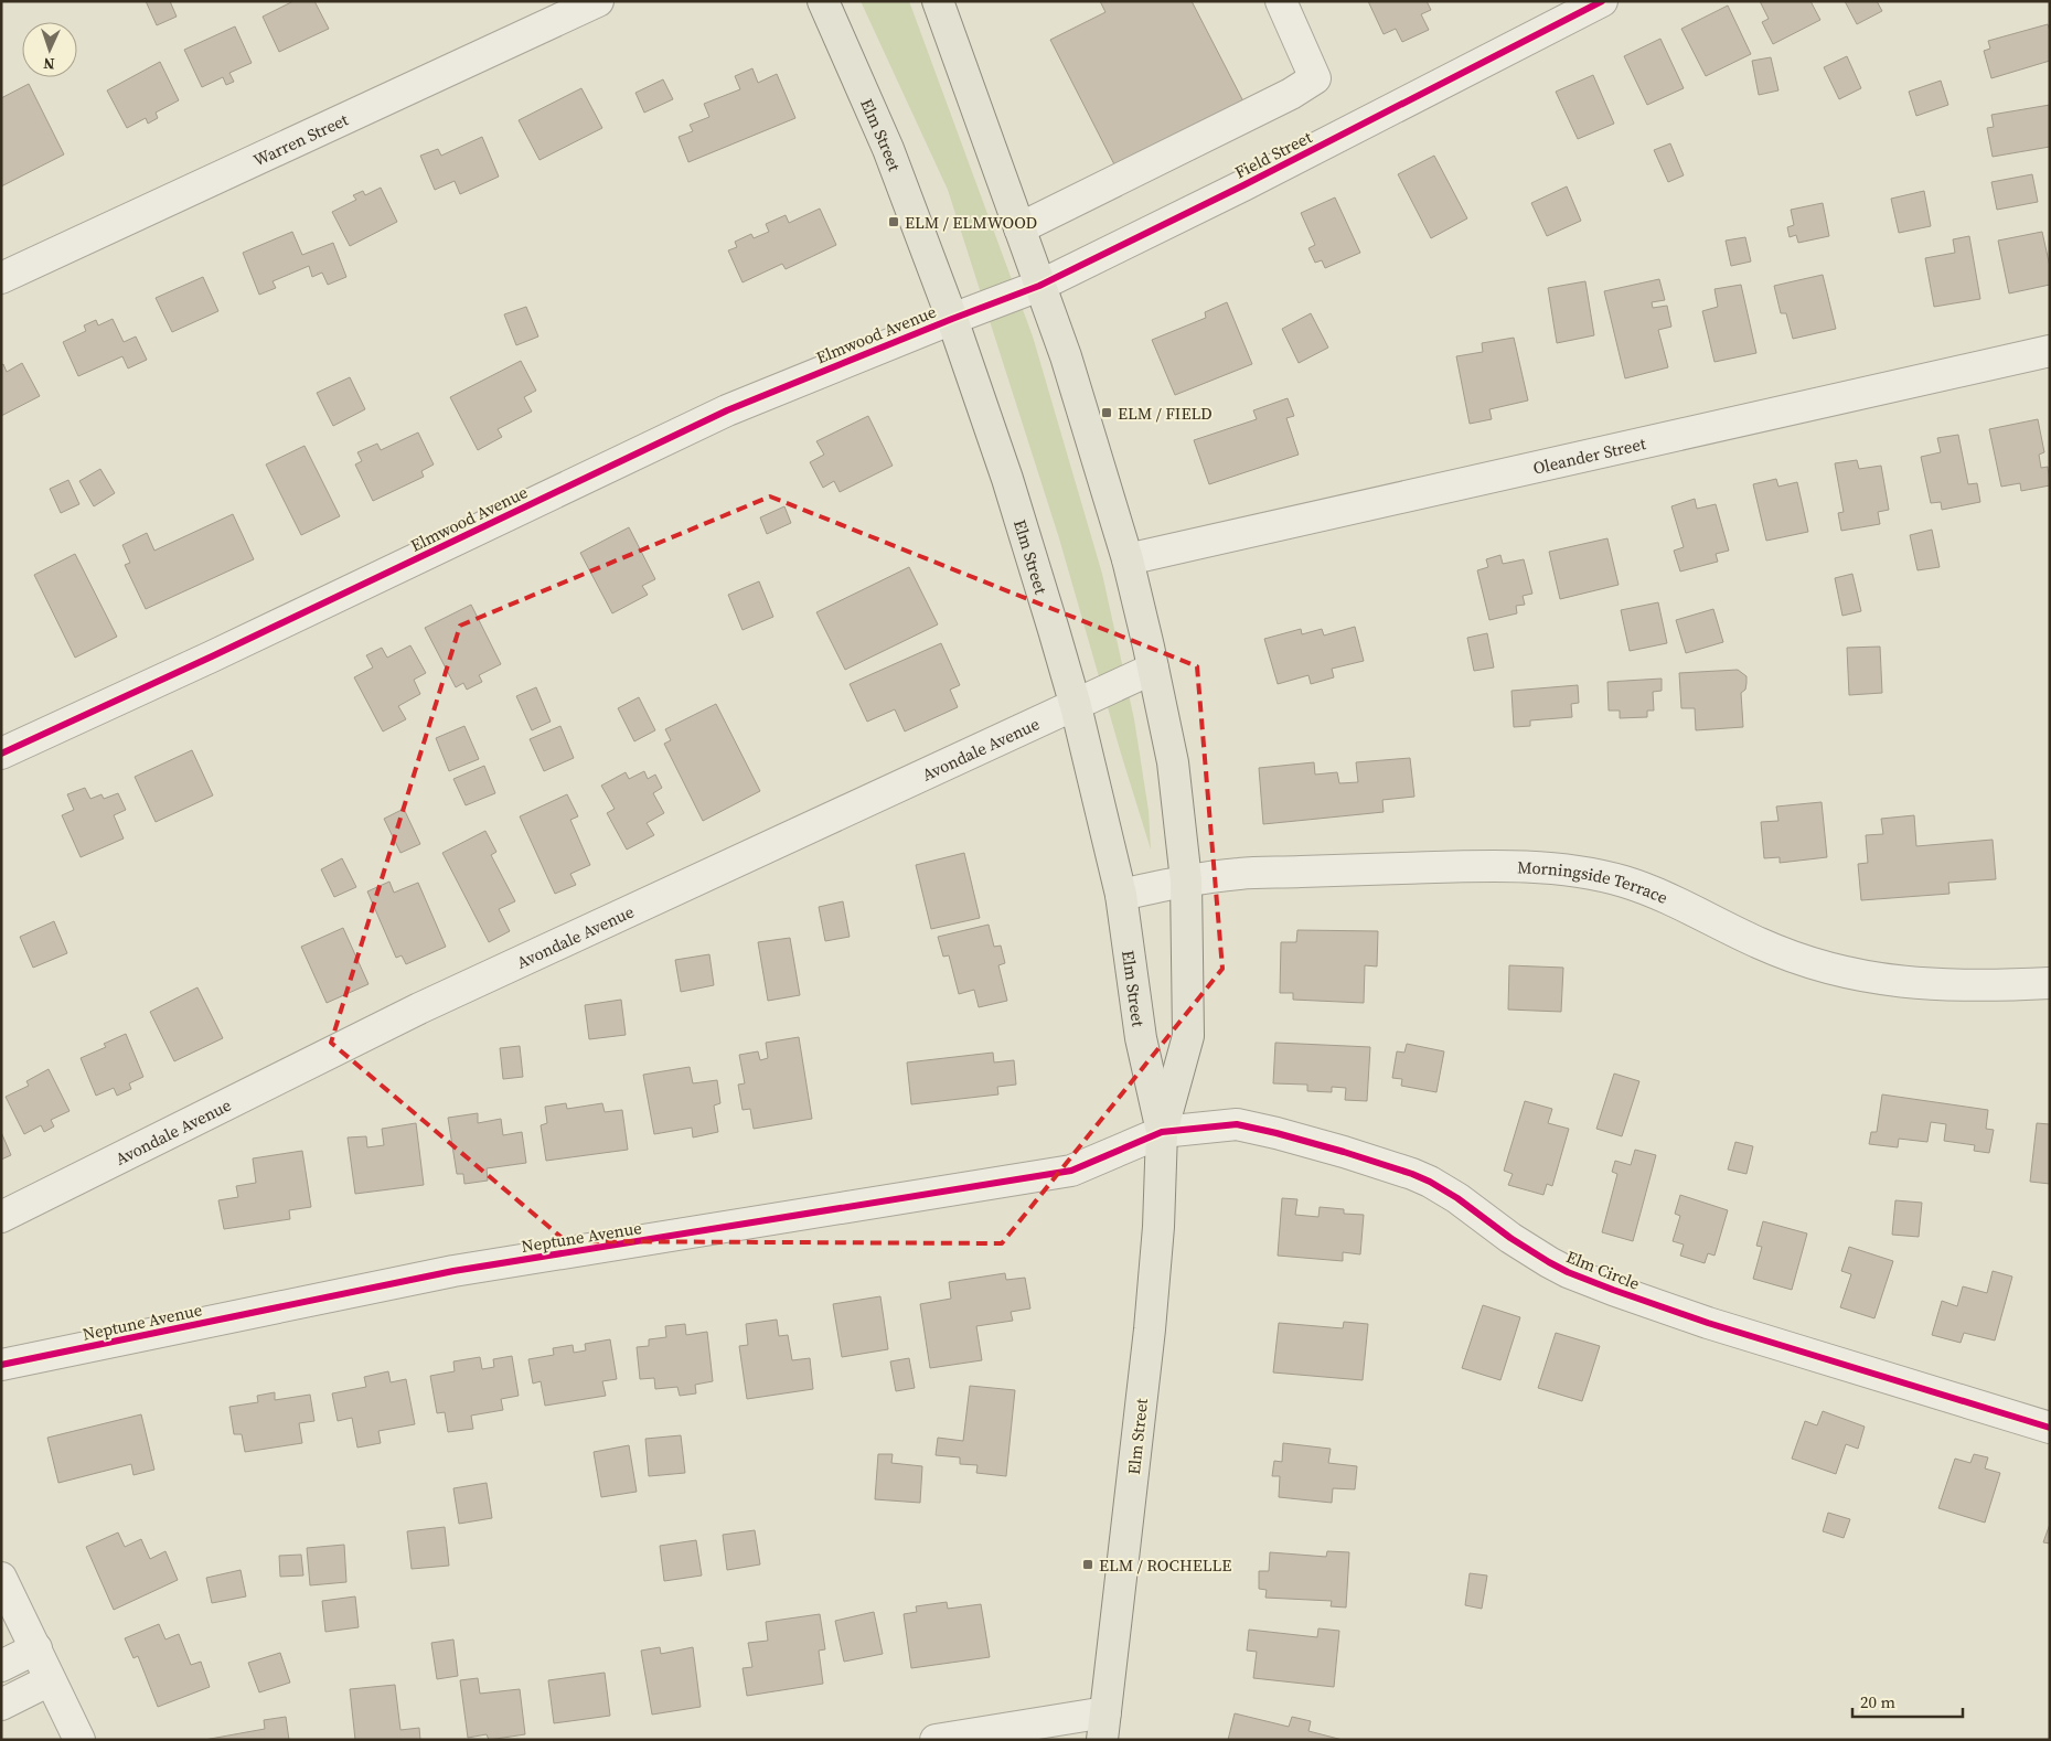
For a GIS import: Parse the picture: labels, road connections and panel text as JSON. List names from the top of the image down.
{
  "streets": {
    "main road": ["Elm Street"],
    "street": [
      "Warren Street",
      "Field Street",
      "Elmwood Avenue",
      "Oleander Street",
      "Avondale Avenue",
      "Morningside Terrace",
      "Neptune Avenue",
      "Elm Circle"
    ]
  },
  "crossings": [
    ["Elm Street", "Field Street"],
    ["Elm Street", "Elmwood Avenue"],
    ["Elm Street", "Oleander Street"],
    ["Elm Street", "Avondale Avenue"],
    ["Elm Street", "Morningside Terrace"],
    ["Elm Street", "Neptune Avenue"],
    ["Elm Street", "Elm Circle"],
    ["Field Street", "Elmwood Avenue"],
    ["Neptune Avenue", "Elm Circle"]
  ],
  "places": {
    "transit": ["ELM / ELMWOOD", "ELM / FIELD", "ELM / ROCHELLE"]
  },
  "scale_bar": "20 m",
  "north": "bottom"
}
